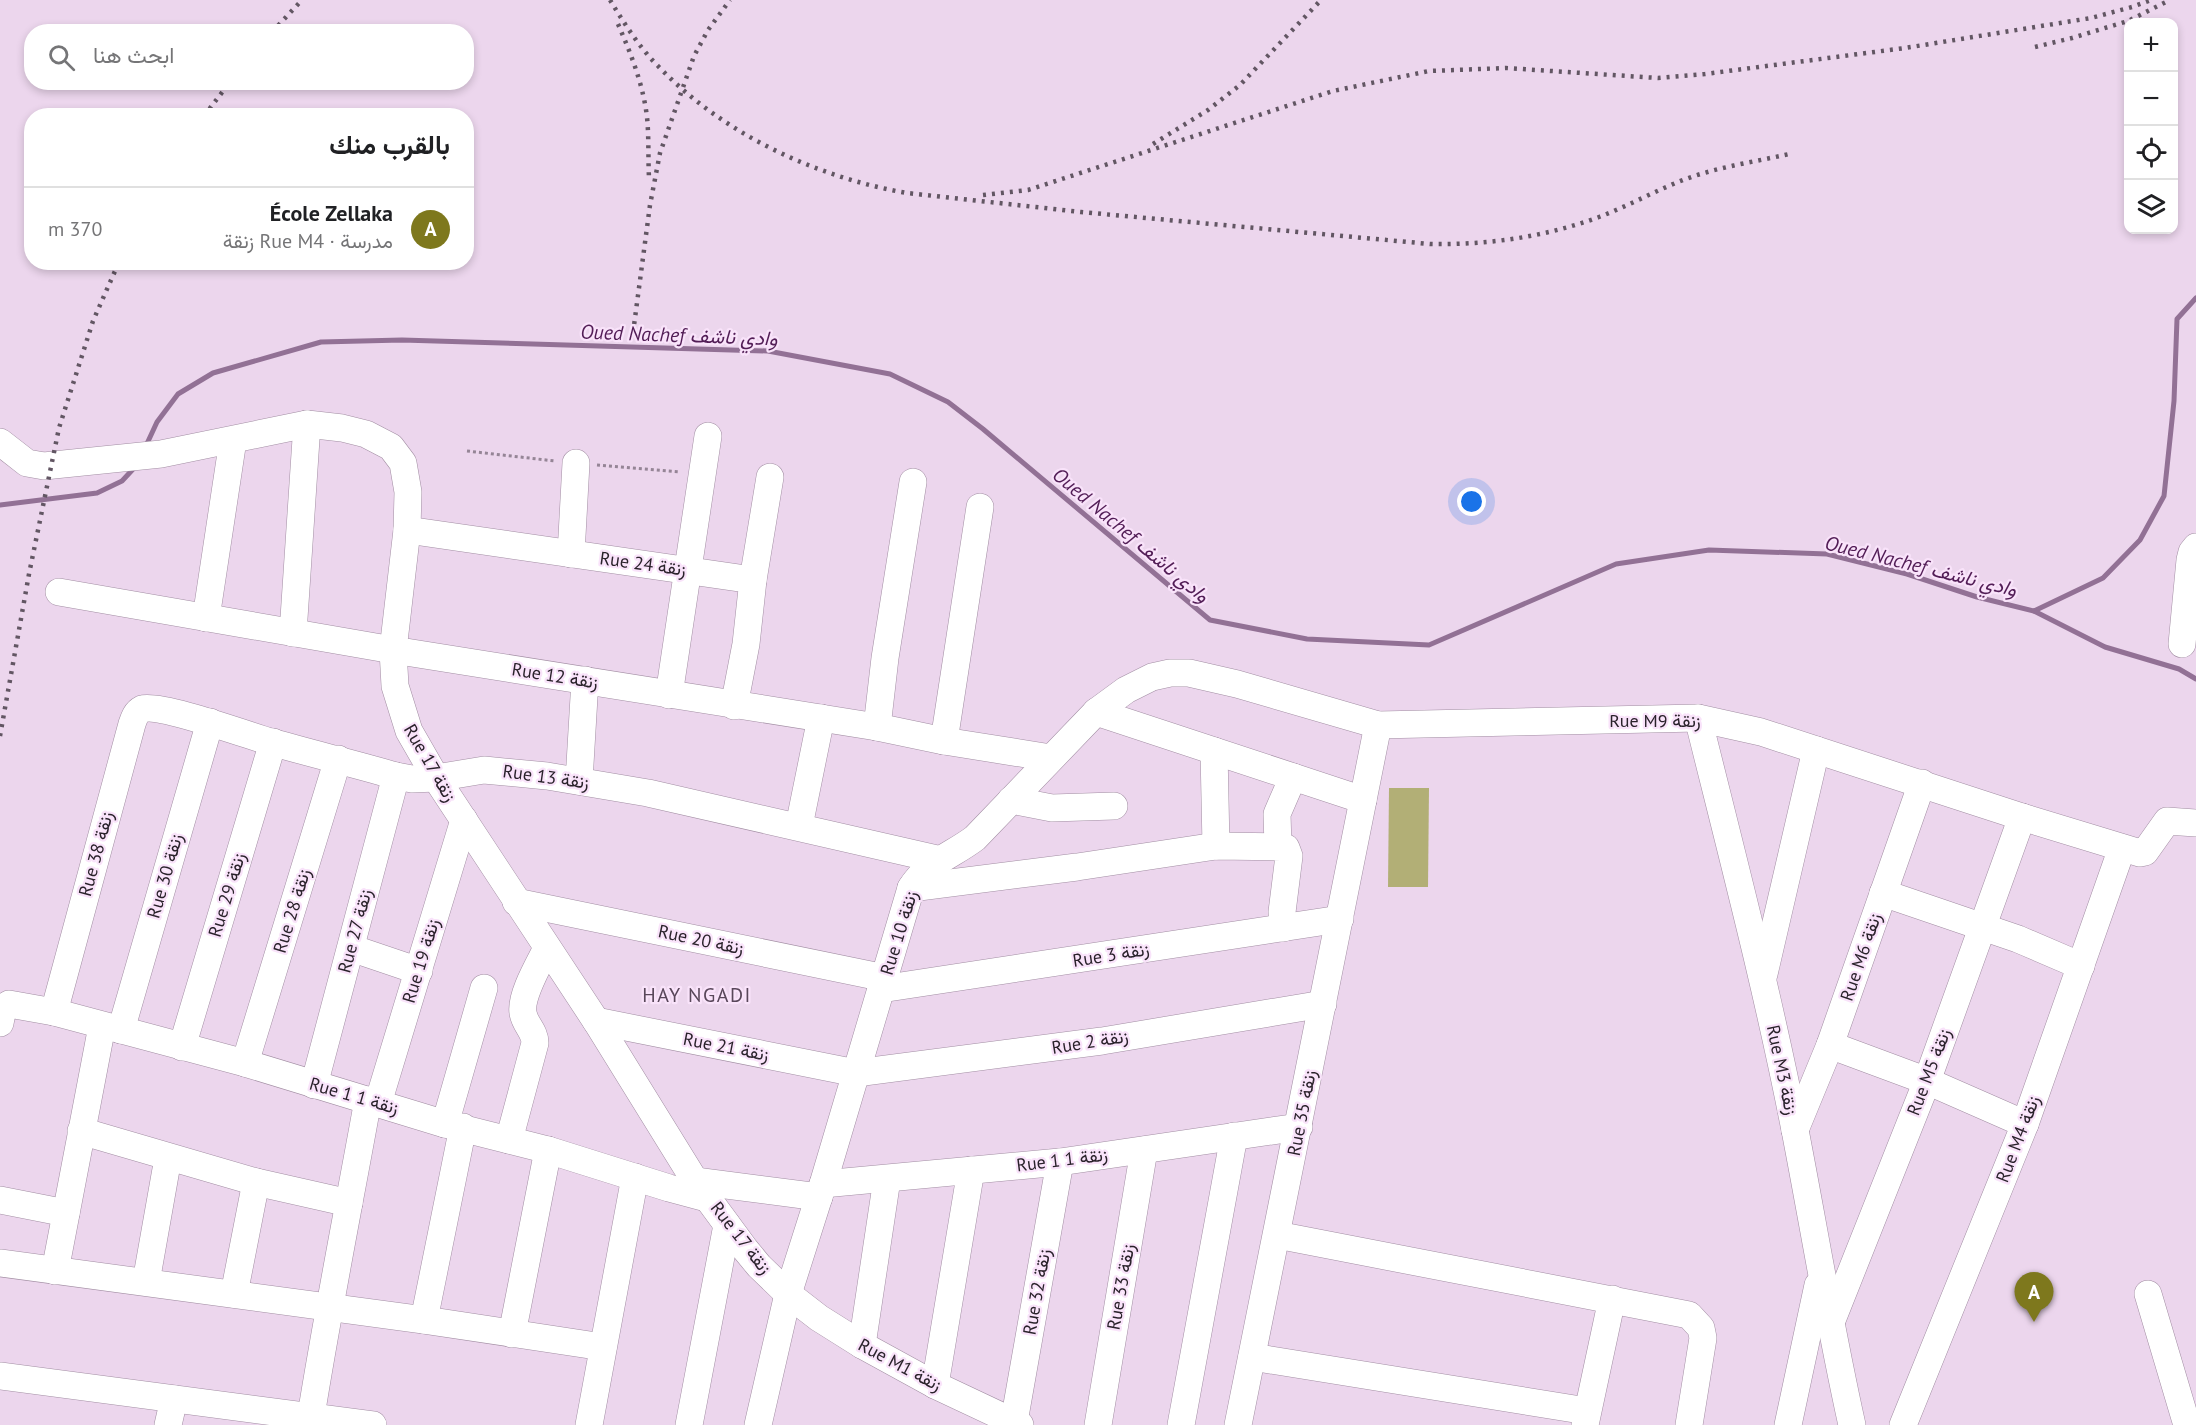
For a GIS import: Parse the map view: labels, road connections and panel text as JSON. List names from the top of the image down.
{
  "streets": {
    "street": [
      "Rue 24 زنقة",
      "Rue 12 زنقة",
      "Rue M9 زنقة",
      "Rue 17 زنقة",
      "Rue 13 زنقة",
      "Rue 38 زنقة",
      "Rue 30 زنقة",
      "Rue 29 زنقة",
      "Rue 28 زنقة",
      "Rue 27 زنقة",
      "Rue 10 زنقة",
      "Rue 20 زنقة",
      "Rue 3 زنقة",
      "Rue M6 زنقة",
      "Rue 19 زنقة",
      "Rue 2 زنقة",
      "Rue 21 زنقة",
      "Rue M3 زنقة",
      "Rue M5 زنقة",
      "Rue 1 زنقة 1",
      "Rue 35 زنقة",
      "Rue M4 زنقة",
      "Rue 33 زنقة",
      "Rue 32 زنقة",
      "Rue M1 زنقة"
    ]
  },
  "crossings": [
    ["Rue 24 زنقة", "Rue 17 زنقة"],
    ["Rue 12 زنقة", "Rue 17 زنقة"],
    ["Rue 12 زنقة", "Rue 10 زنقة"],
    ["Rue M9 زنقة", "Rue 10 زنقة"],
    ["Rue M9 زنقة", "Rue M6 زنقة"],
    ["Rue M9 زنقة", "Rue M3 زنقة"],
    ["Rue M9 زنقة", "Rue M5 زنقة"],
    ["Rue M9 زنقة", "Rue 35 زنقة"],
    ["Rue M9 زنقة", "Rue M4 زنقة"],
    ["Rue 17 زنقة", "Rue 13 زنقة"],
    ["Rue 17 زنقة", "Rue 10 زنقة"],
    ["Rue 17 زنقة", "Rue 20 زنقة"],
    ["Rue 17 زنقة", "Rue 19 زنقة"],
    ["Rue 17 زنقة", "Rue 21 زنقة"],
    ["Rue 17 زنقة", "Rue 1 زنقة 1"],
    ["Rue 17 زنقة", "Rue M1 زنقة"],
    ["Rue 13 زنقة", "Rue 38 زنقة"],
    ["Rue 13 زنقة", "Rue 30 زنقة"],
    ["Rue 13 زنقة", "Rue 29 زنقة"],
    ["Rue 13 زنقة", "Rue 28 زنقة"],
    ["Rue 13 زنقة", "Rue 27 زنقة"],
    ["Rue 13 زنقة", "Rue 10 زنقة"],
    ["Rue 38 زنقة", "Rue 1 زنقة 1"],
    ["Rue 30 زنقة", "Rue 1 زنقة 1"],
    ["Rue 29 زنقة", "Rue 1 زنقة 1"],
    ["Rue 28 زنقة", "Rue 1 زنقة 1"],
    ["Rue 27 زنقة", "Rue 1 زنقة 1"],
    ["Rue 10 زنقة", "Rue 20 زنقة"],
    ["Rue 10 زنقة", "Rue 3 زنقة"],
    ["Rue 10 زنقة", "Rue 2 زنقة"],
    ["Rue 10 زنقة", "Rue 21 زنقة"],
    ["Rue 10 زنقة", "Rue 1 زنقة 1"],
    ["Rue 10 زنقة", "Rue M1 زنقة"],
    ["Rue 20 زنقة", "Rue 3 زنقة"],
    ["Rue 3 زنقة", "Rue 35 زنقة"],
    ["Rue M6 زنقة", "Rue M3 زنقة"],
    ["Rue 19 زنقة", "Rue 1 زنقة 1"],
    ["Rue 2 زنقة", "Rue 21 زنقة"],
    ["Rue 2 زنقة", "Rue 35 زنقة"],
    ["Rue M3 زنقة", "Rue M5 زنقة"],
    ["Rue 1 زنقة 1", "Rue 35 زنقة"],
    ["Rue 1 زنقة 1", "Rue 33 زنقة"],
    ["Rue 1 زنقة 1", "Rue 32 زنقة"],
    ["Rue 32 زنقة", "Rue M1 زنقة"]
  ],
  "districts": ["HAY NGADI"],
  "water": ["Oued Nachef وادي ناشف"],
  "page": {
    "map_buttons": ["+", "−"],
    "search": "ابحث هنا",
    "heading": "بالقرب منك",
    "list": [
      {
        "mark": "A",
        "name": "École Zellaka",
        "note": "مدرسة · Rue M4 زنقة",
        "value": "370 m"
      }
    ],
    "pins": "A"
  }
}
